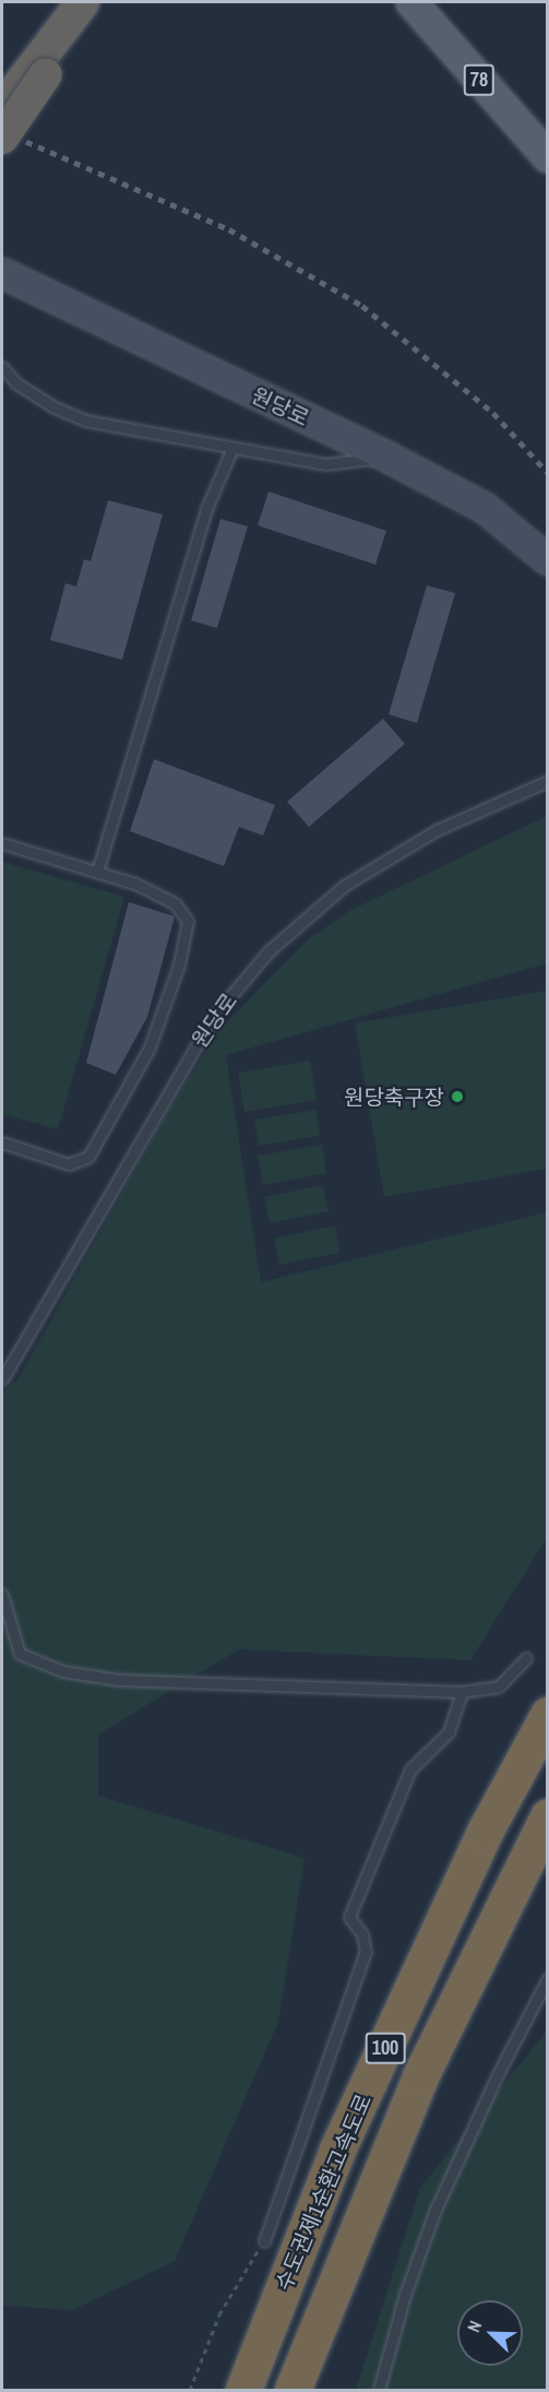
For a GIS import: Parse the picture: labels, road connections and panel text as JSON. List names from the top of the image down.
{
  "streets": {
    "highway": ["100", "수도권제1순환고속도로"],
    "main road": ["78", "원당로"]
  },
  "places": ["원당축구장"],
  "north": "top left"
}
